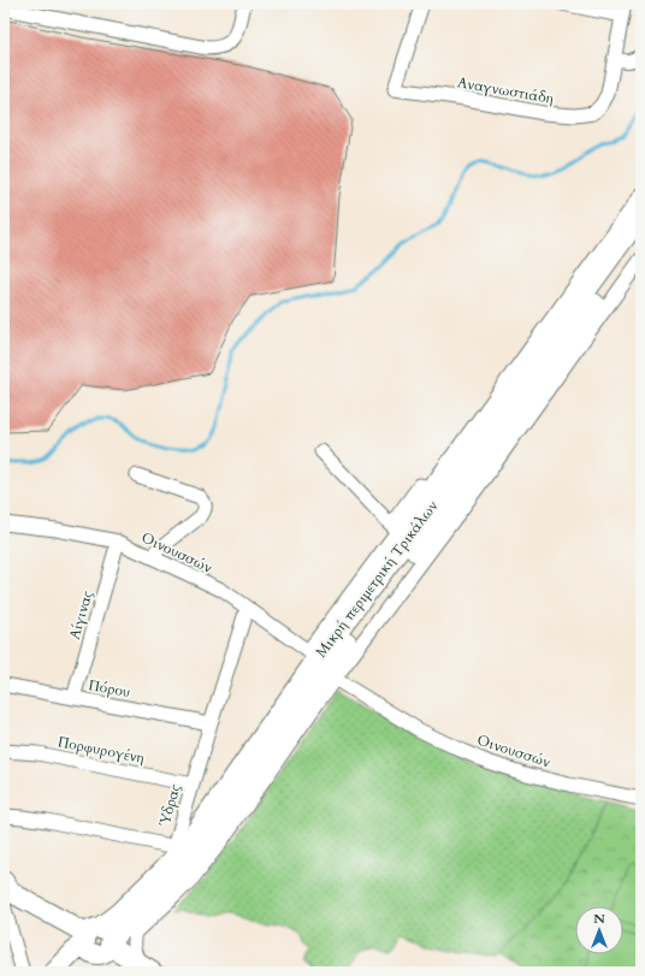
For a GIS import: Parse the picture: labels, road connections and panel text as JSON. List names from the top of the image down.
{
  "streets": {
    "main road": ["Μικρή περιμετρική Τρικάλων"],
    "street": [
      "Αναγνωστιάδη",
      "Οινουσσών",
      "Αίγινας",
      "Πόρου",
      "Πορφυρογένη",
      "Ύδρας"
    ]
  },
  "crossings": [
    ["Οινουσσών", "Μικρή περιμετρική Τρικάλων"],
    ["Οινουσσών", "Αίγινας"],
    ["Οινουσσών", "Ύδρας"],
    ["Αίγινας", "Πόρου"],
    ["Πόρου", "Ύδρας"],
    ["Πορφυρογένη", "Ύδρας"]
  ],
  "north": "top"
}
